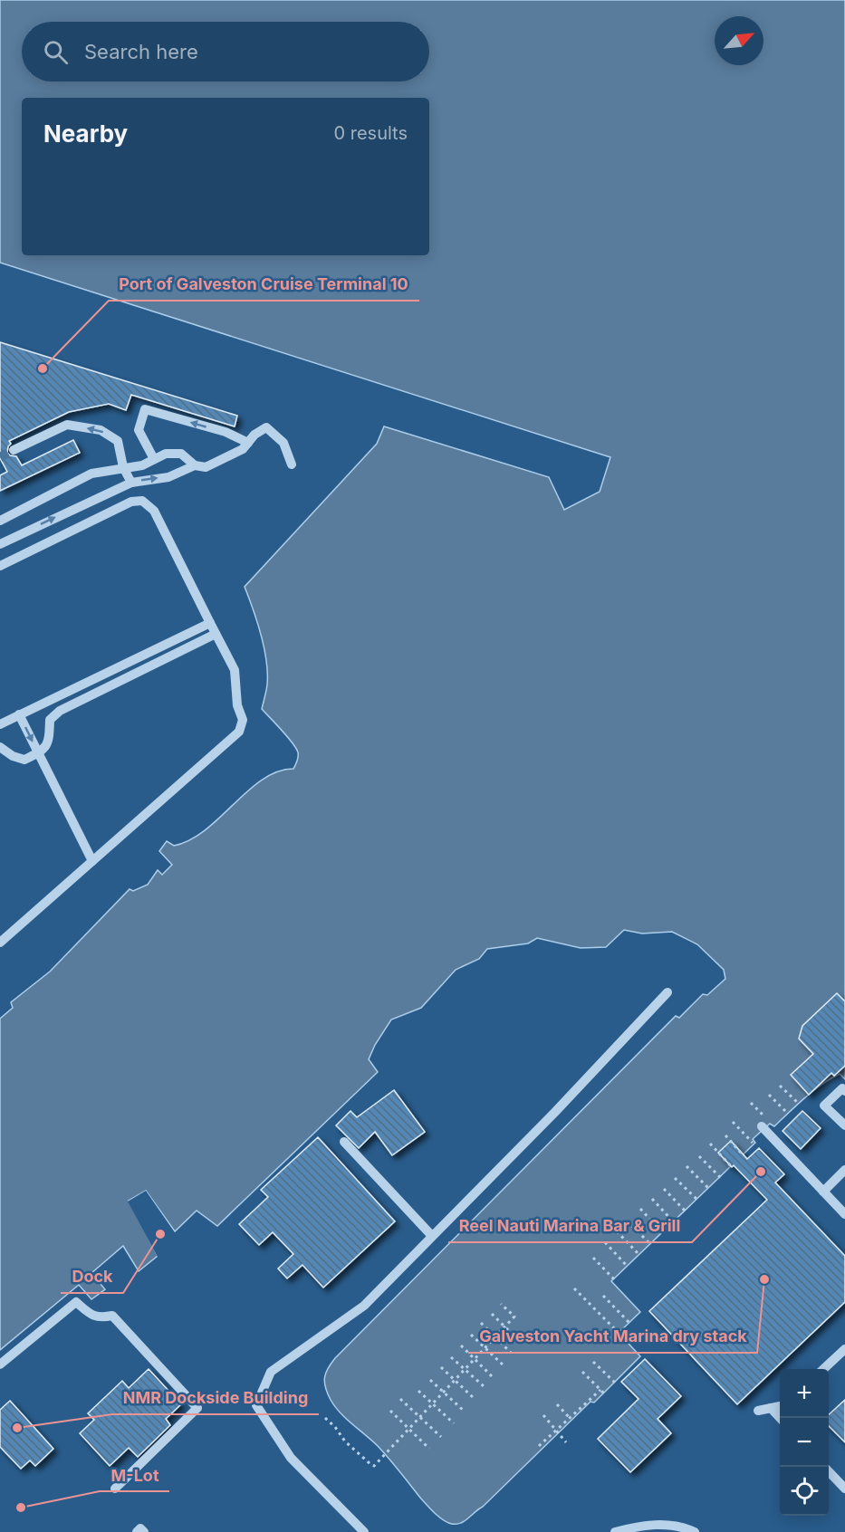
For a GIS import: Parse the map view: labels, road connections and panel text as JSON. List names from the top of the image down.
{
  "places": [
    "Port of Galveston Cruise Terminal 10",
    "Reel Nauti Marina Bar & Grill",
    "Dock",
    "Galveston Yacht Marina dry stack",
    "NMR Dockside Building",
    "M-Lot"
  ],
  "north": "top right",
  "page": {
    "search": "Search here",
    "heading": ["Nearby", "0 results"],
    "map_buttons": ["+", "−"]
  }
}
